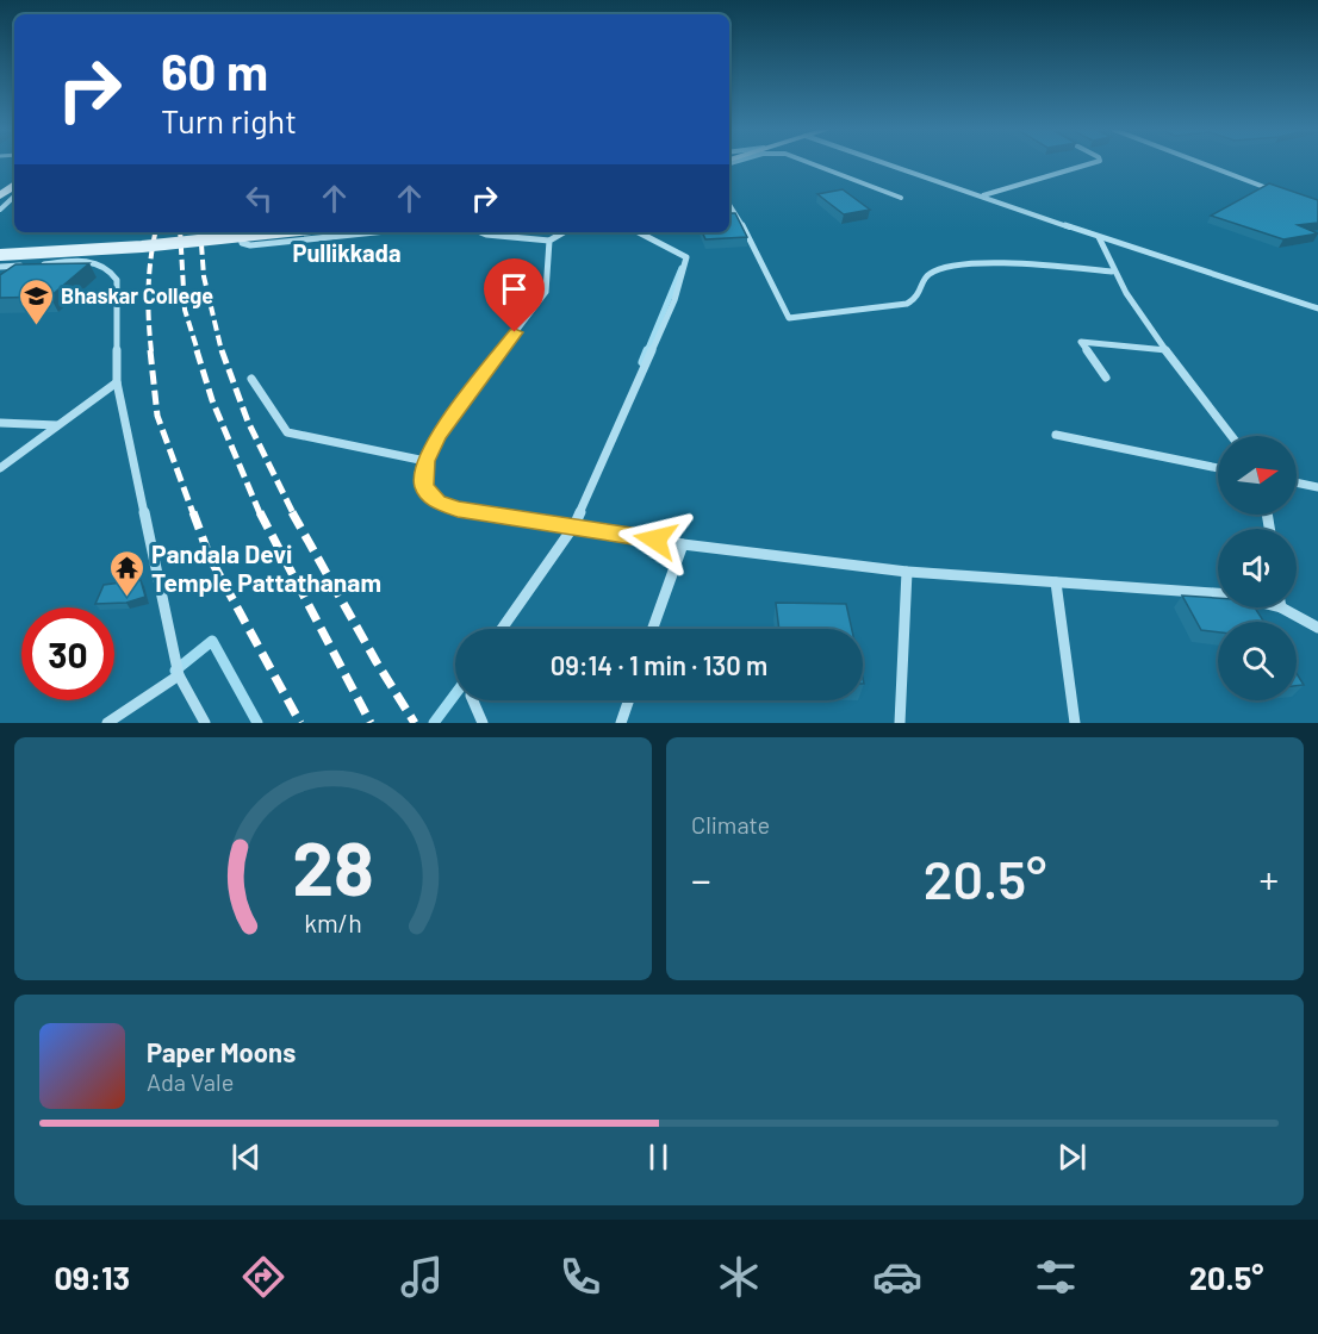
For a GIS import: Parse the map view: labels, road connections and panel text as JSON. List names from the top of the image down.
{
  "districts": ["Pullikkada"],
  "places": {
    "school or university": ["Bhaskar College"],
    "temple": ["Pandala Devi Temple Pattathanam"]
  },
  "north": "right",
  "page": {
    "turn": ["60 m", "Turn right"],
    "limit": "30",
    "trip": "09:14 · 1 min · 130 m",
    "tile": "Climate",
    "heat": ["−", "20.5°", "+"],
    "song": ["Paper Moons", "Ada Vale"],
    "tabs": ["09:13", "20.5°"],
    "gauge": ["28", "km/h"]
  }
}
